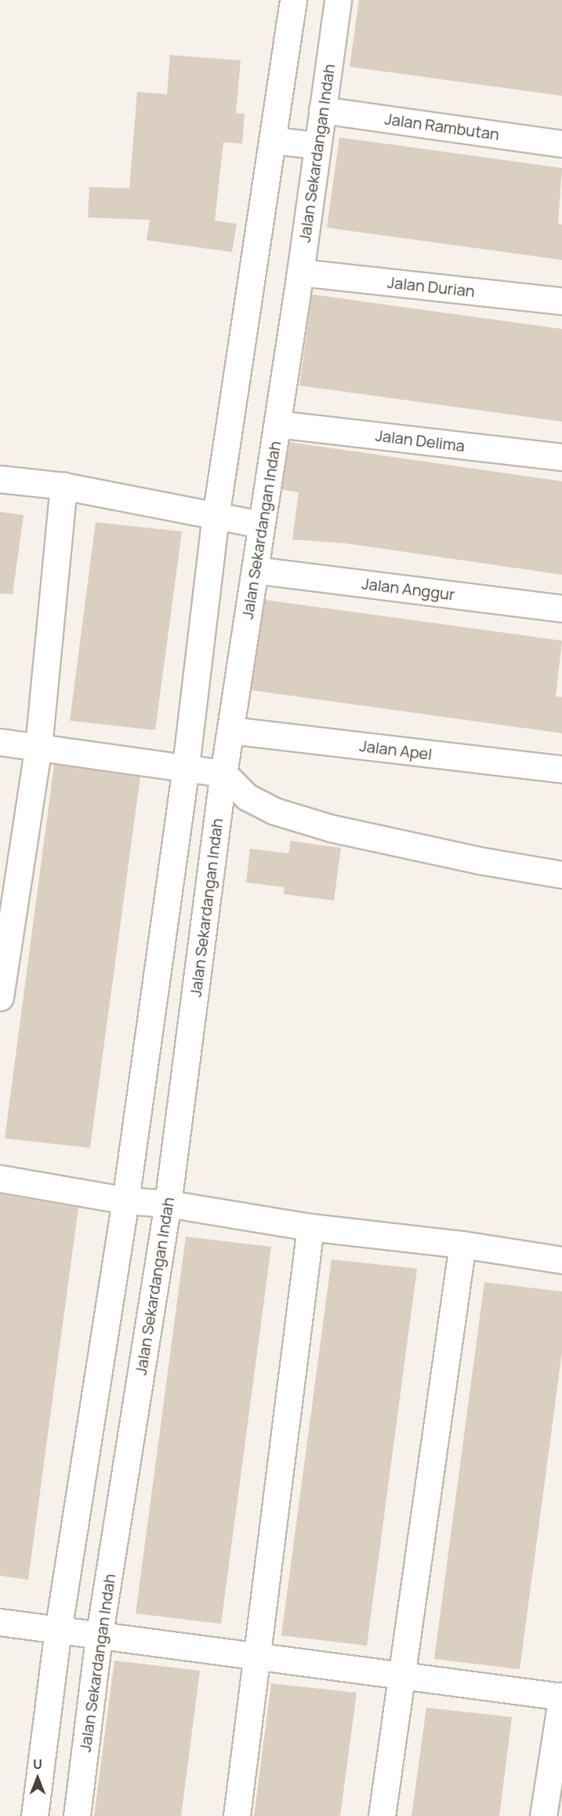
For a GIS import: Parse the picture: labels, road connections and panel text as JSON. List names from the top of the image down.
{
  "streets": {
    "street": [
      "Jalan Rambutan",
      "Jalan Sekardangan Indah",
      "Jalan Durian",
      "Jalan Delima",
      "Jalan Anggur",
      "Jalan Apel"
    ]
  },
  "crossings": [
    ["Jalan Rambutan", "Jalan Sekardangan Indah"],
    ["Jalan Sekardangan Indah", "Jalan Durian"],
    ["Jalan Sekardangan Indah", "Jalan Delima"],
    ["Jalan Sekardangan Indah", "Jalan Anggur"],
    ["Jalan Sekardangan Indah", "Jalan Apel"]
  ],
  "north": "top"
}
